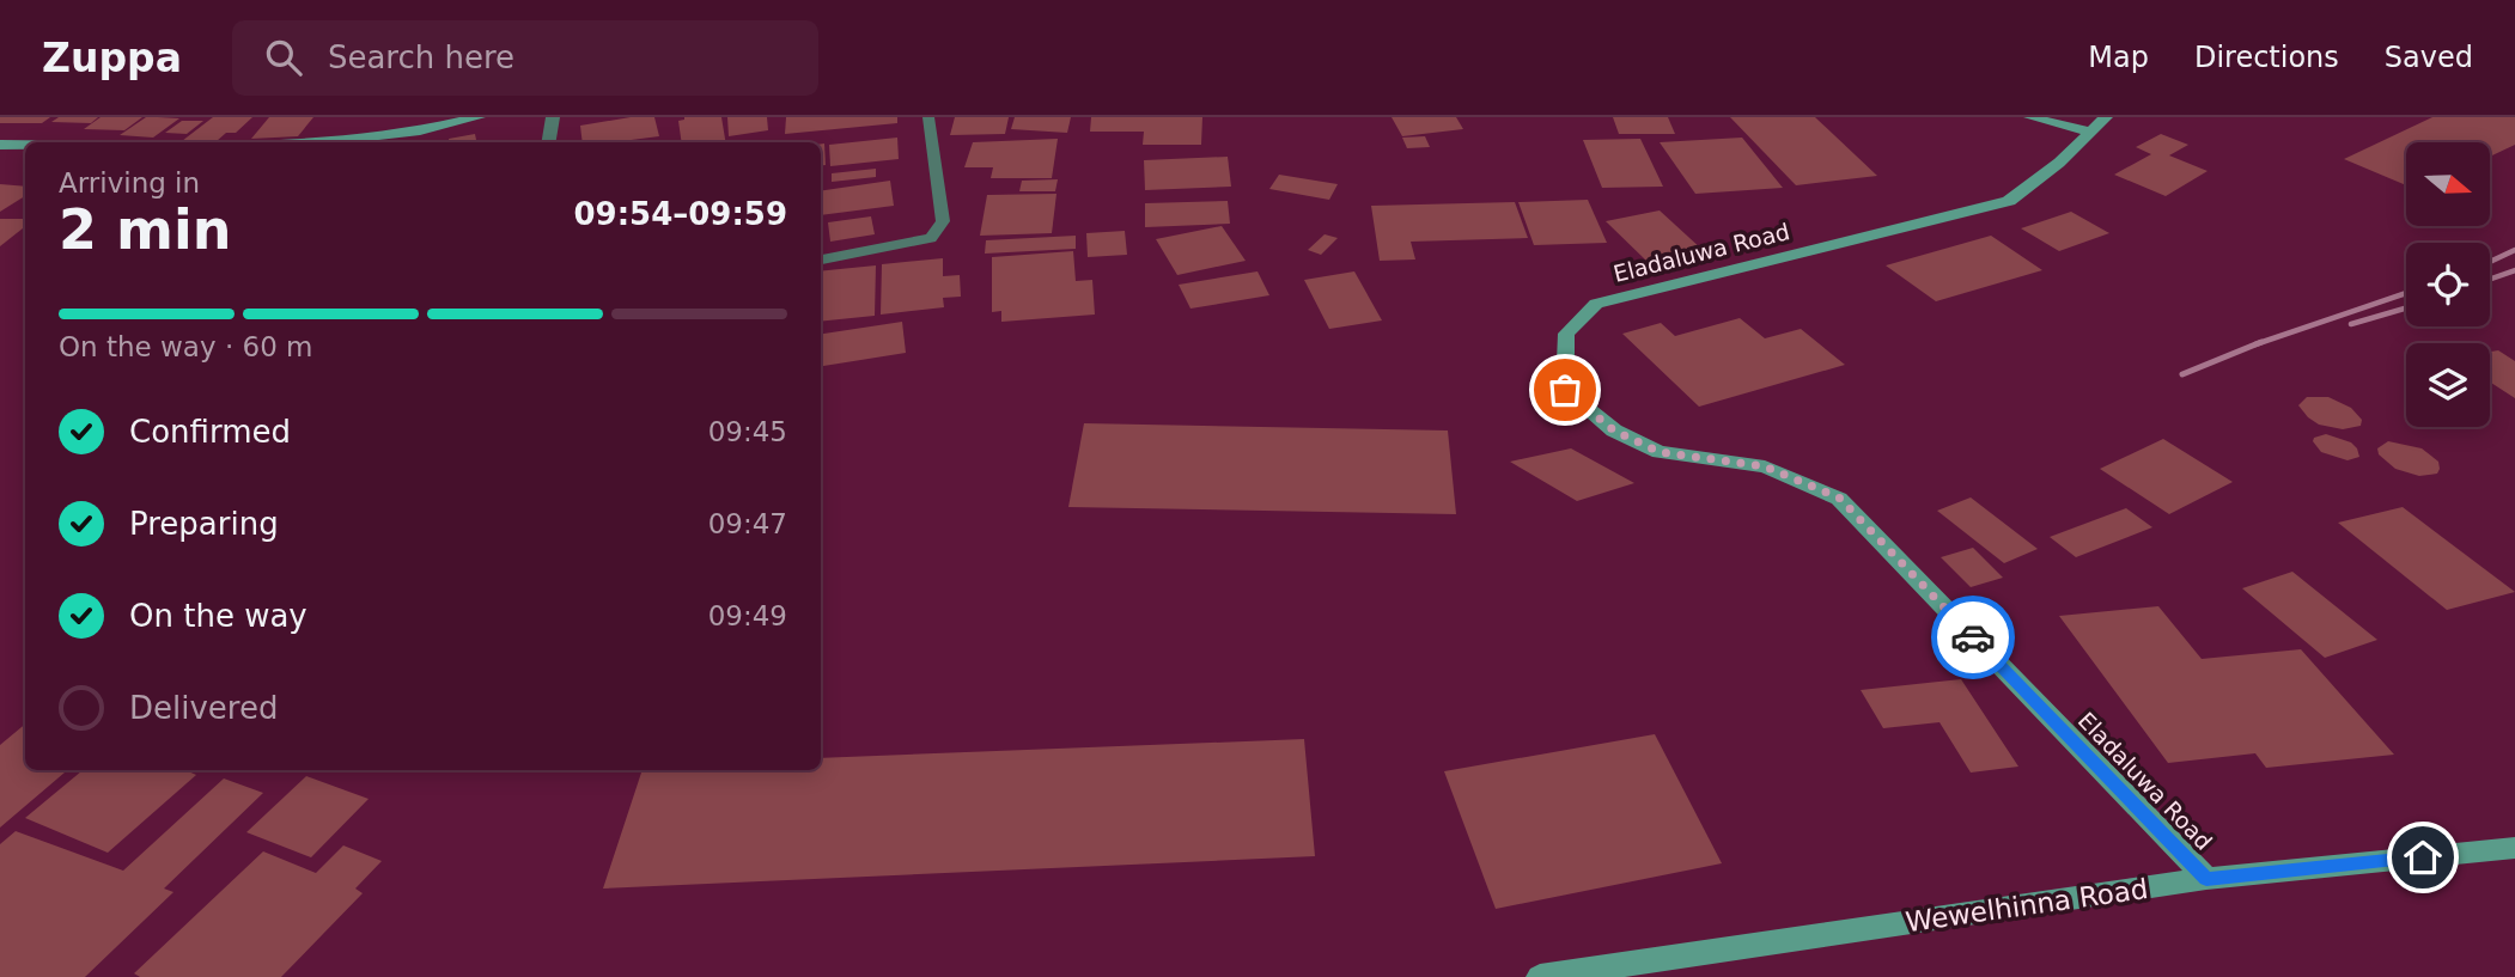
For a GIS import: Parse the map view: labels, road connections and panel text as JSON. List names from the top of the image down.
{
  "streets": {
    "street": ["Eladaluwa Road", "Wewelhinna Road"]
  },
  "crossings": [
    ["Eladaluwa Road", "Wewelhinna Road"]
  ],
  "north": "right",
  "page": {
    "header": "Zuppa",
    "search": "Search here",
    "nav": ["Map", "Directions", "Saved"],
    "heading": ["2 min", "Arriving in", "09:54–09:59"],
    "bar": "On the way · 60 m",
    "list": [
      ["Confirmed", "09:45"],
      ["Preparing", "09:47"],
      ["On the way", "09:49"],
      "Delivered"
    ]
  }
}
